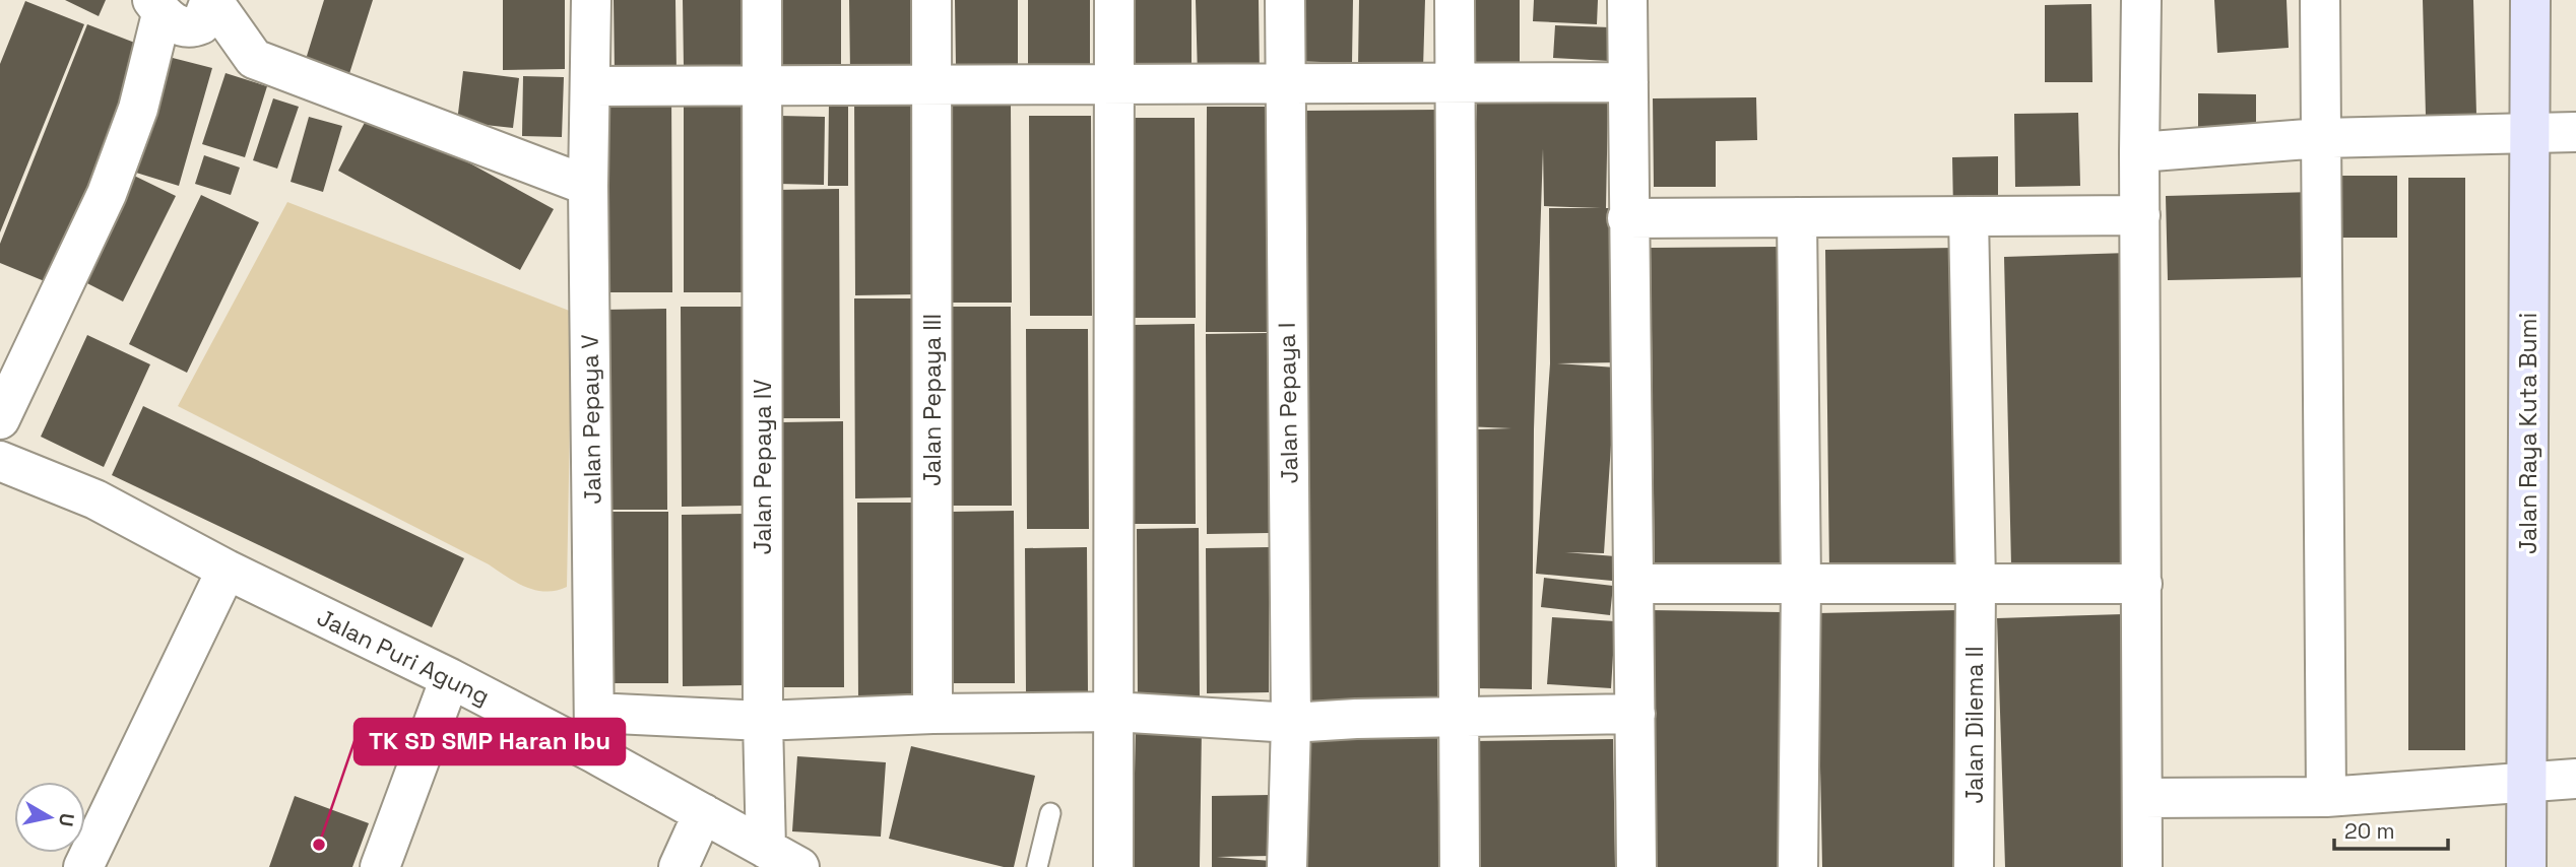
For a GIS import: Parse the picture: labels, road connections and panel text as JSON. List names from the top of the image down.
{
  "streets": {
    "street": [
      "Jalan Pepaya III",
      "Jalan Pepaya I",
      "Jalan Pepaya V",
      "Jalan Raya Kuta Bumi",
      "Jalan Pepaya IV",
      "Jalan Puri Agung",
      "Jalan Dilema II"
    ]
  },
  "crossings": [
    ["Jalan Pepaya V", "Jalan Puri Agung"],
    ["Jalan Pepaya IV", "Jalan Puri Agung"]
  ],
  "places": ["TK SD SMP Haran Ibu"],
  "scale_bar": "20 m",
  "north": "right"
}
